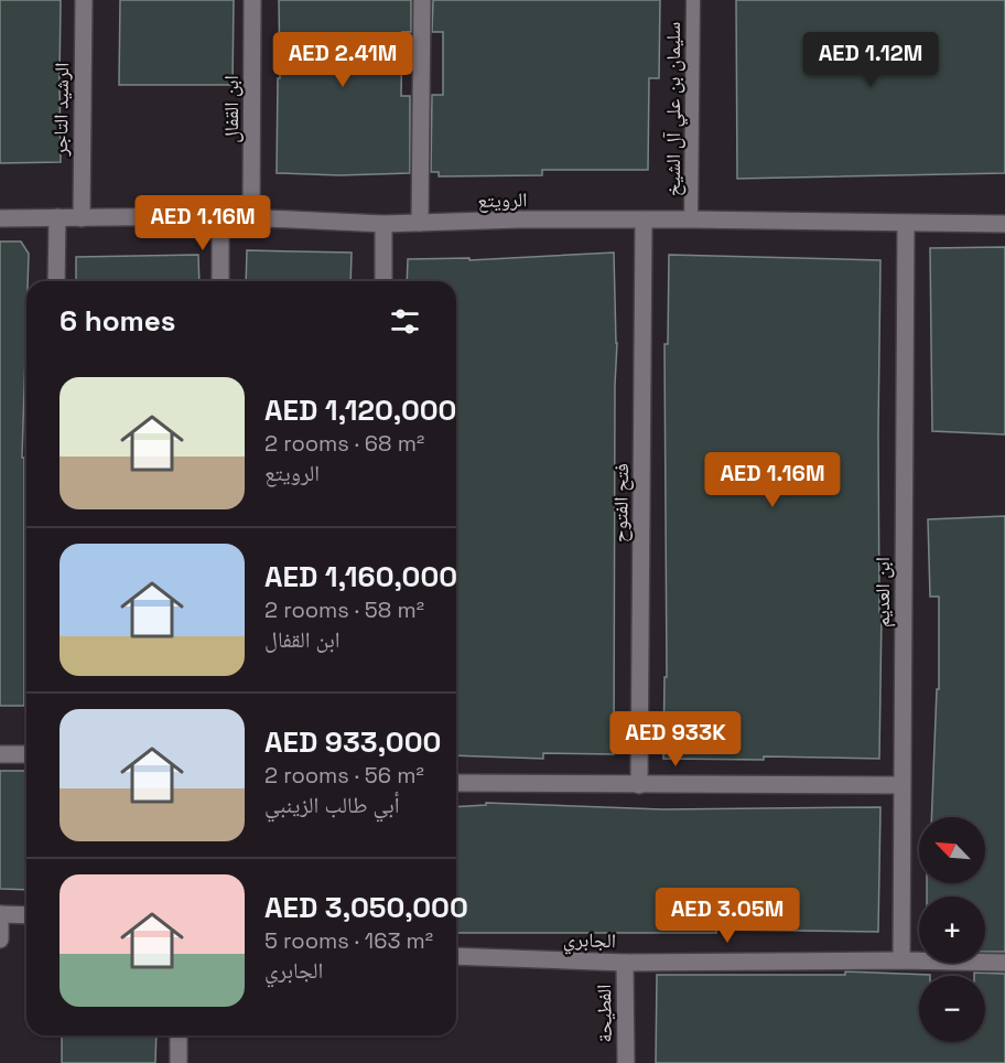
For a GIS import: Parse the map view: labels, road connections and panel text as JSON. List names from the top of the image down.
{
  "streets": {
    "street": [
      "الرشيد التاجر",
      "ابن القفال",
      "الرويتع",
      "فتح الفتوح",
      "ابن العديم",
      "الجابري",
      "الفطيحة"
    ],
    "lane": ["سليمان بن علي آل الشيخ"]
  },
  "crossings": [
    ["الرشيد التاجر", "الرويتع"],
    ["ابن القفال", "الرويتع"],
    ["سليمان بن علي آل الشيخ", "الرويتع"],
    ["الرويتع", "فتح الفتوح"],
    ["الرويتع", "ابن العديم"],
    ["ابن العديم", "الجابري"],
    ["الجابري", "الفطيحة"]
  ],
  "north": "top left",
  "page": {
    "price": [
      "AED 2.41M",
      "AED 1.12M",
      "AED 1.16M",
      "AED 1.16M",
      "AED 933K",
      "AED 3.05M"
    ],
    "heading": "6 homes",
    "list": [
      {
        "name": "AED 1,120,000",
        "note": "2 rooms · 68 m² · الرويتع"
      },
      {
        "name": "AED 1,160,000",
        "note": "2 rooms · 58 m² · ابن القفال"
      },
      {
        "name": "AED 933,000",
        "note": "2 rooms · 56 m² · أبي طالب الزينبي"
      },
      {
        "name": "AED 3,050,000",
        "note": "5 rooms · 163 m² · الجابري"
      }
    ],
    "map_buttons": ["+", "−"]
  }
}
